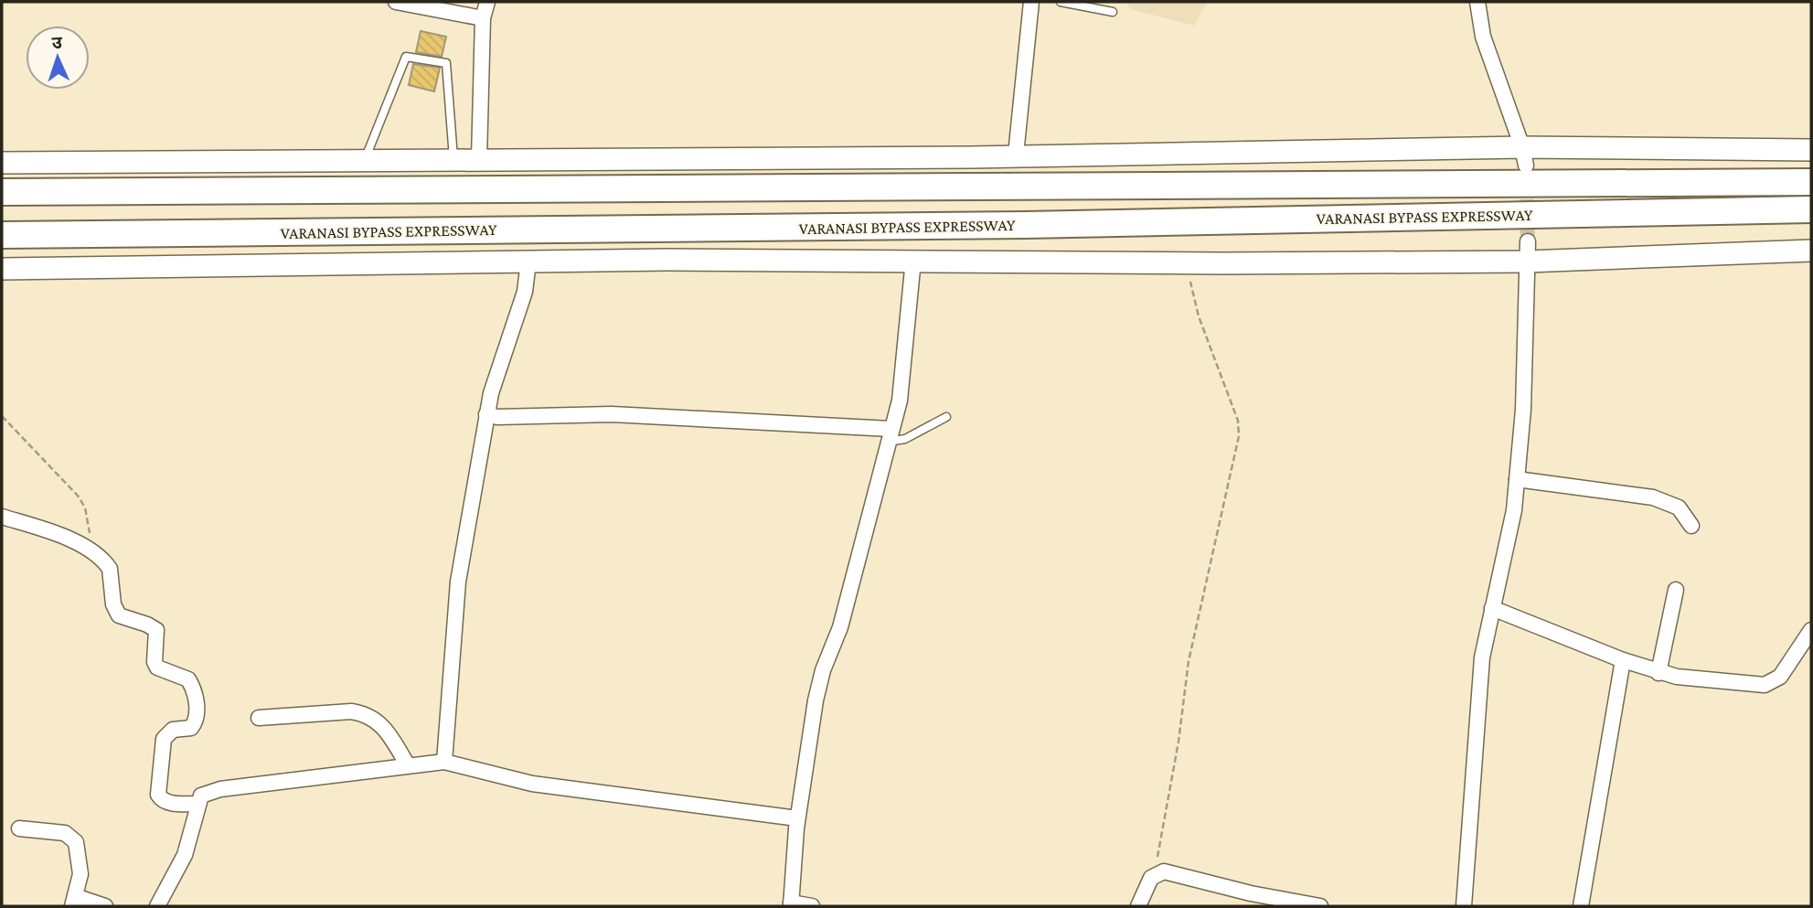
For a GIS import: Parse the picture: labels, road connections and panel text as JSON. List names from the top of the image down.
{
  "streets": {
    "highway": ["VARANASI BYPASS EXPRESSWAY"]
  },
  "north": "top"
}
